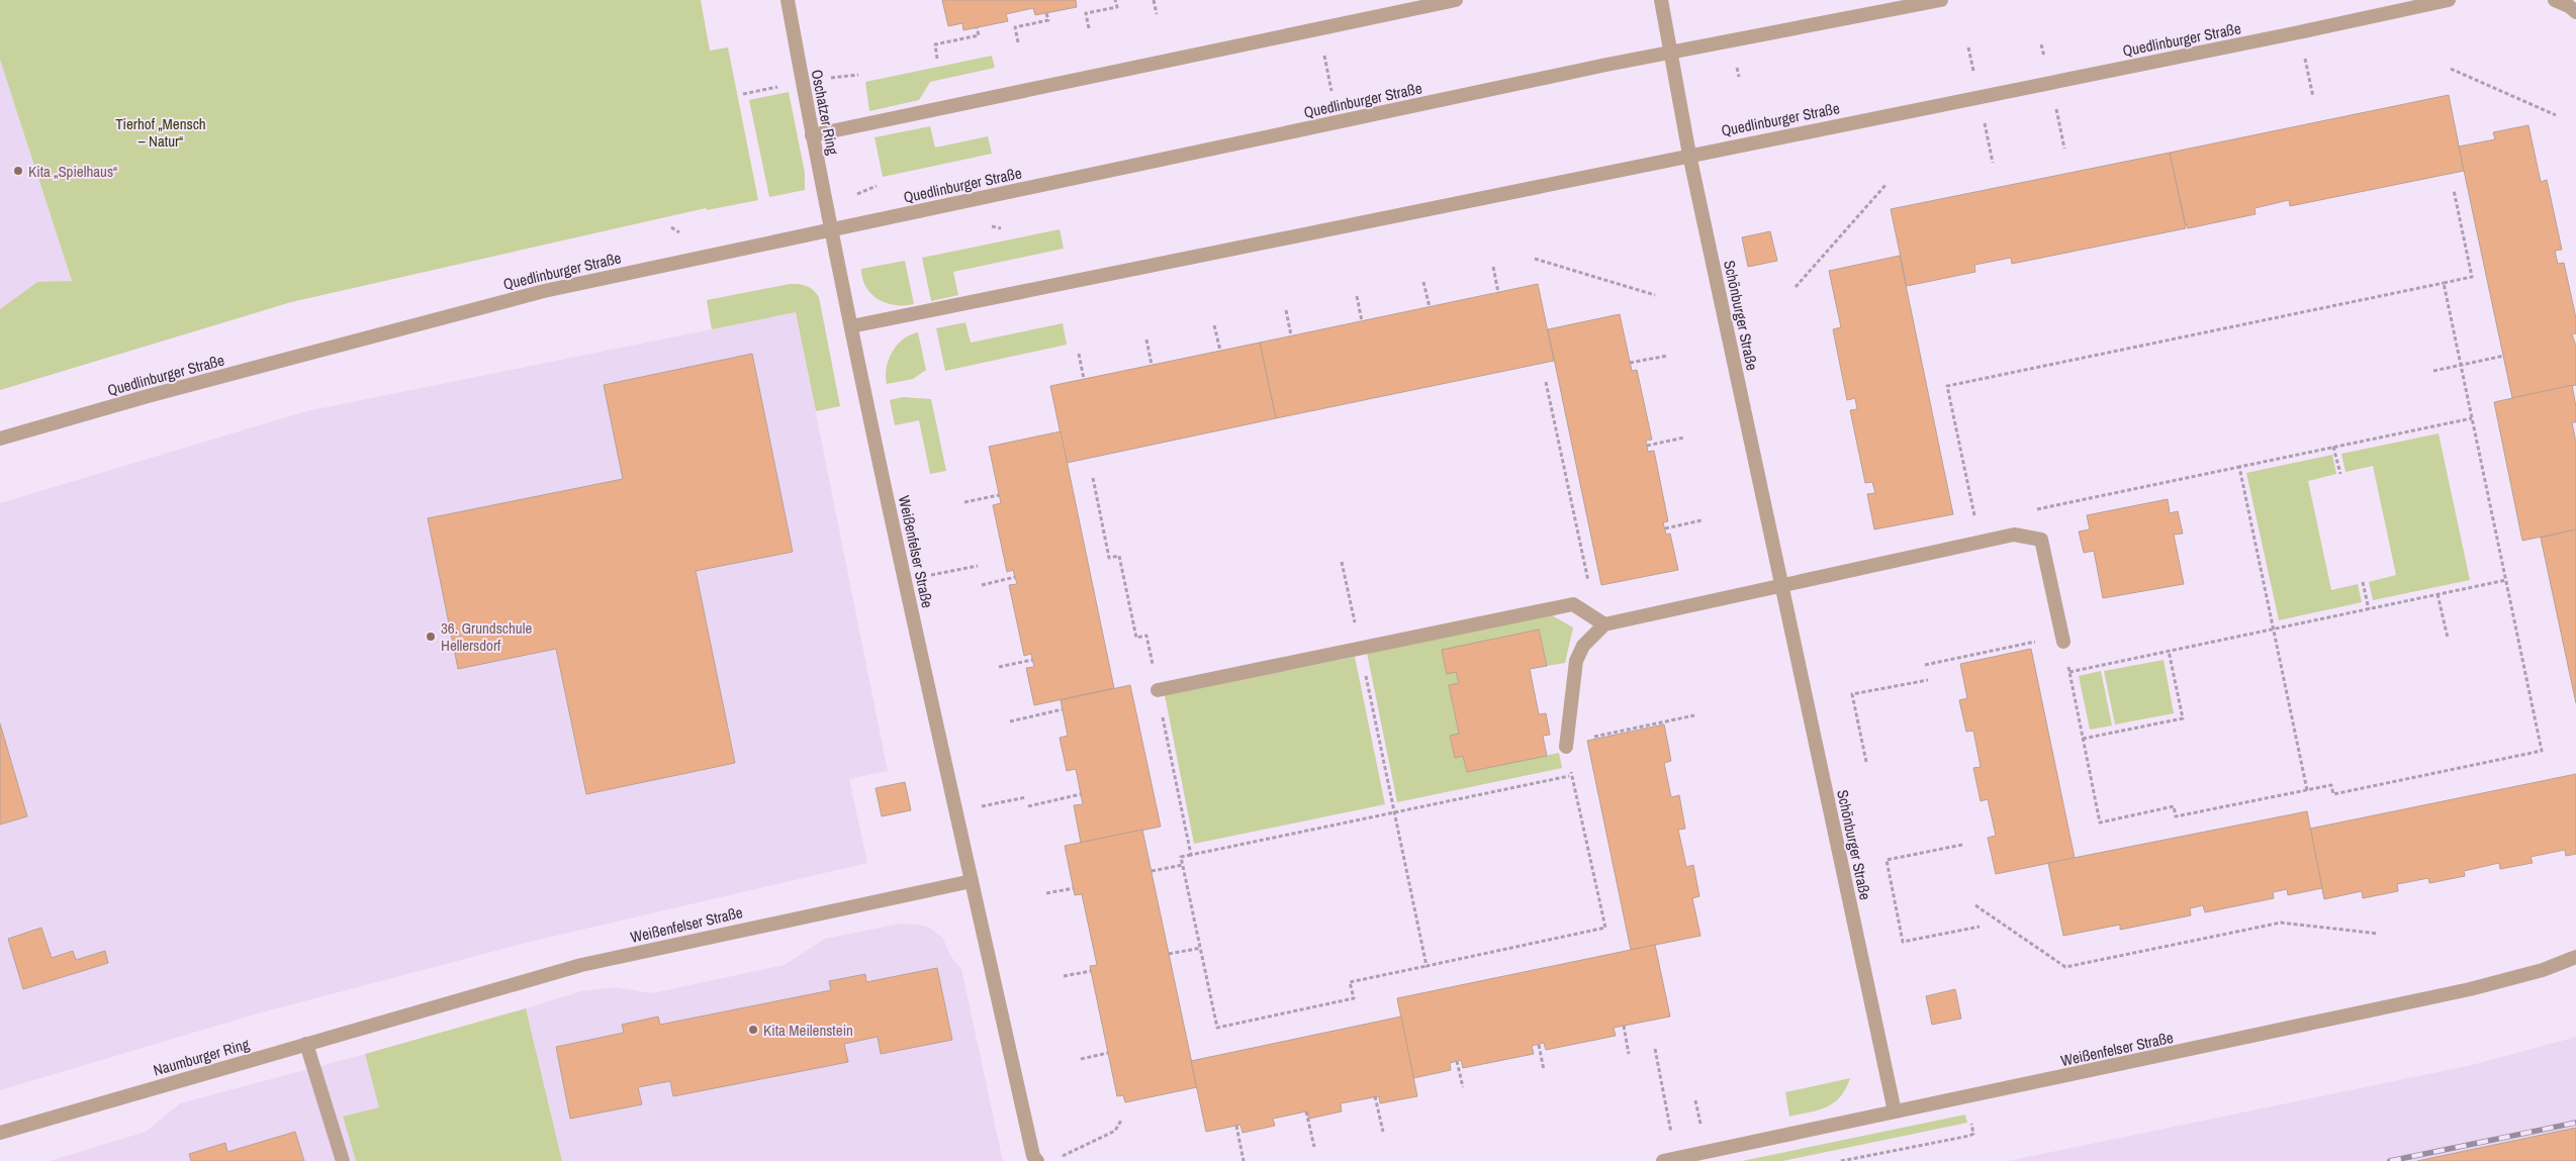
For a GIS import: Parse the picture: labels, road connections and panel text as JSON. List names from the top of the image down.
{
  "streets": {
    "street": [
      "Quedlinburger Straße",
      "Oschatzer Ring",
      "Schönburger Straße",
      "Weißenfelser Straße",
      "Naumburger Ring"
    ]
  },
  "crossings": [
    ["Quedlinburger Straße", "Oschatzer Ring"],
    ["Quedlinburger Straße", "Schönburger Straße"],
    ["Quedlinburger Straße", "Weißenfelser Straße"],
    ["Oschatzer Ring", "Weißenfelser Straße"],
    ["Schönburger Straße", "Weißenfelser Straße"],
    ["Weißenfelser Straße", "Naumburger Ring"]
  ],
  "parks": ["Tierhof „Mensch – Natur“"],
  "places": ["Kita „Spielhaus“", "36. Grundschule Hellersdorf", "Kita Meilenstein"]
}
